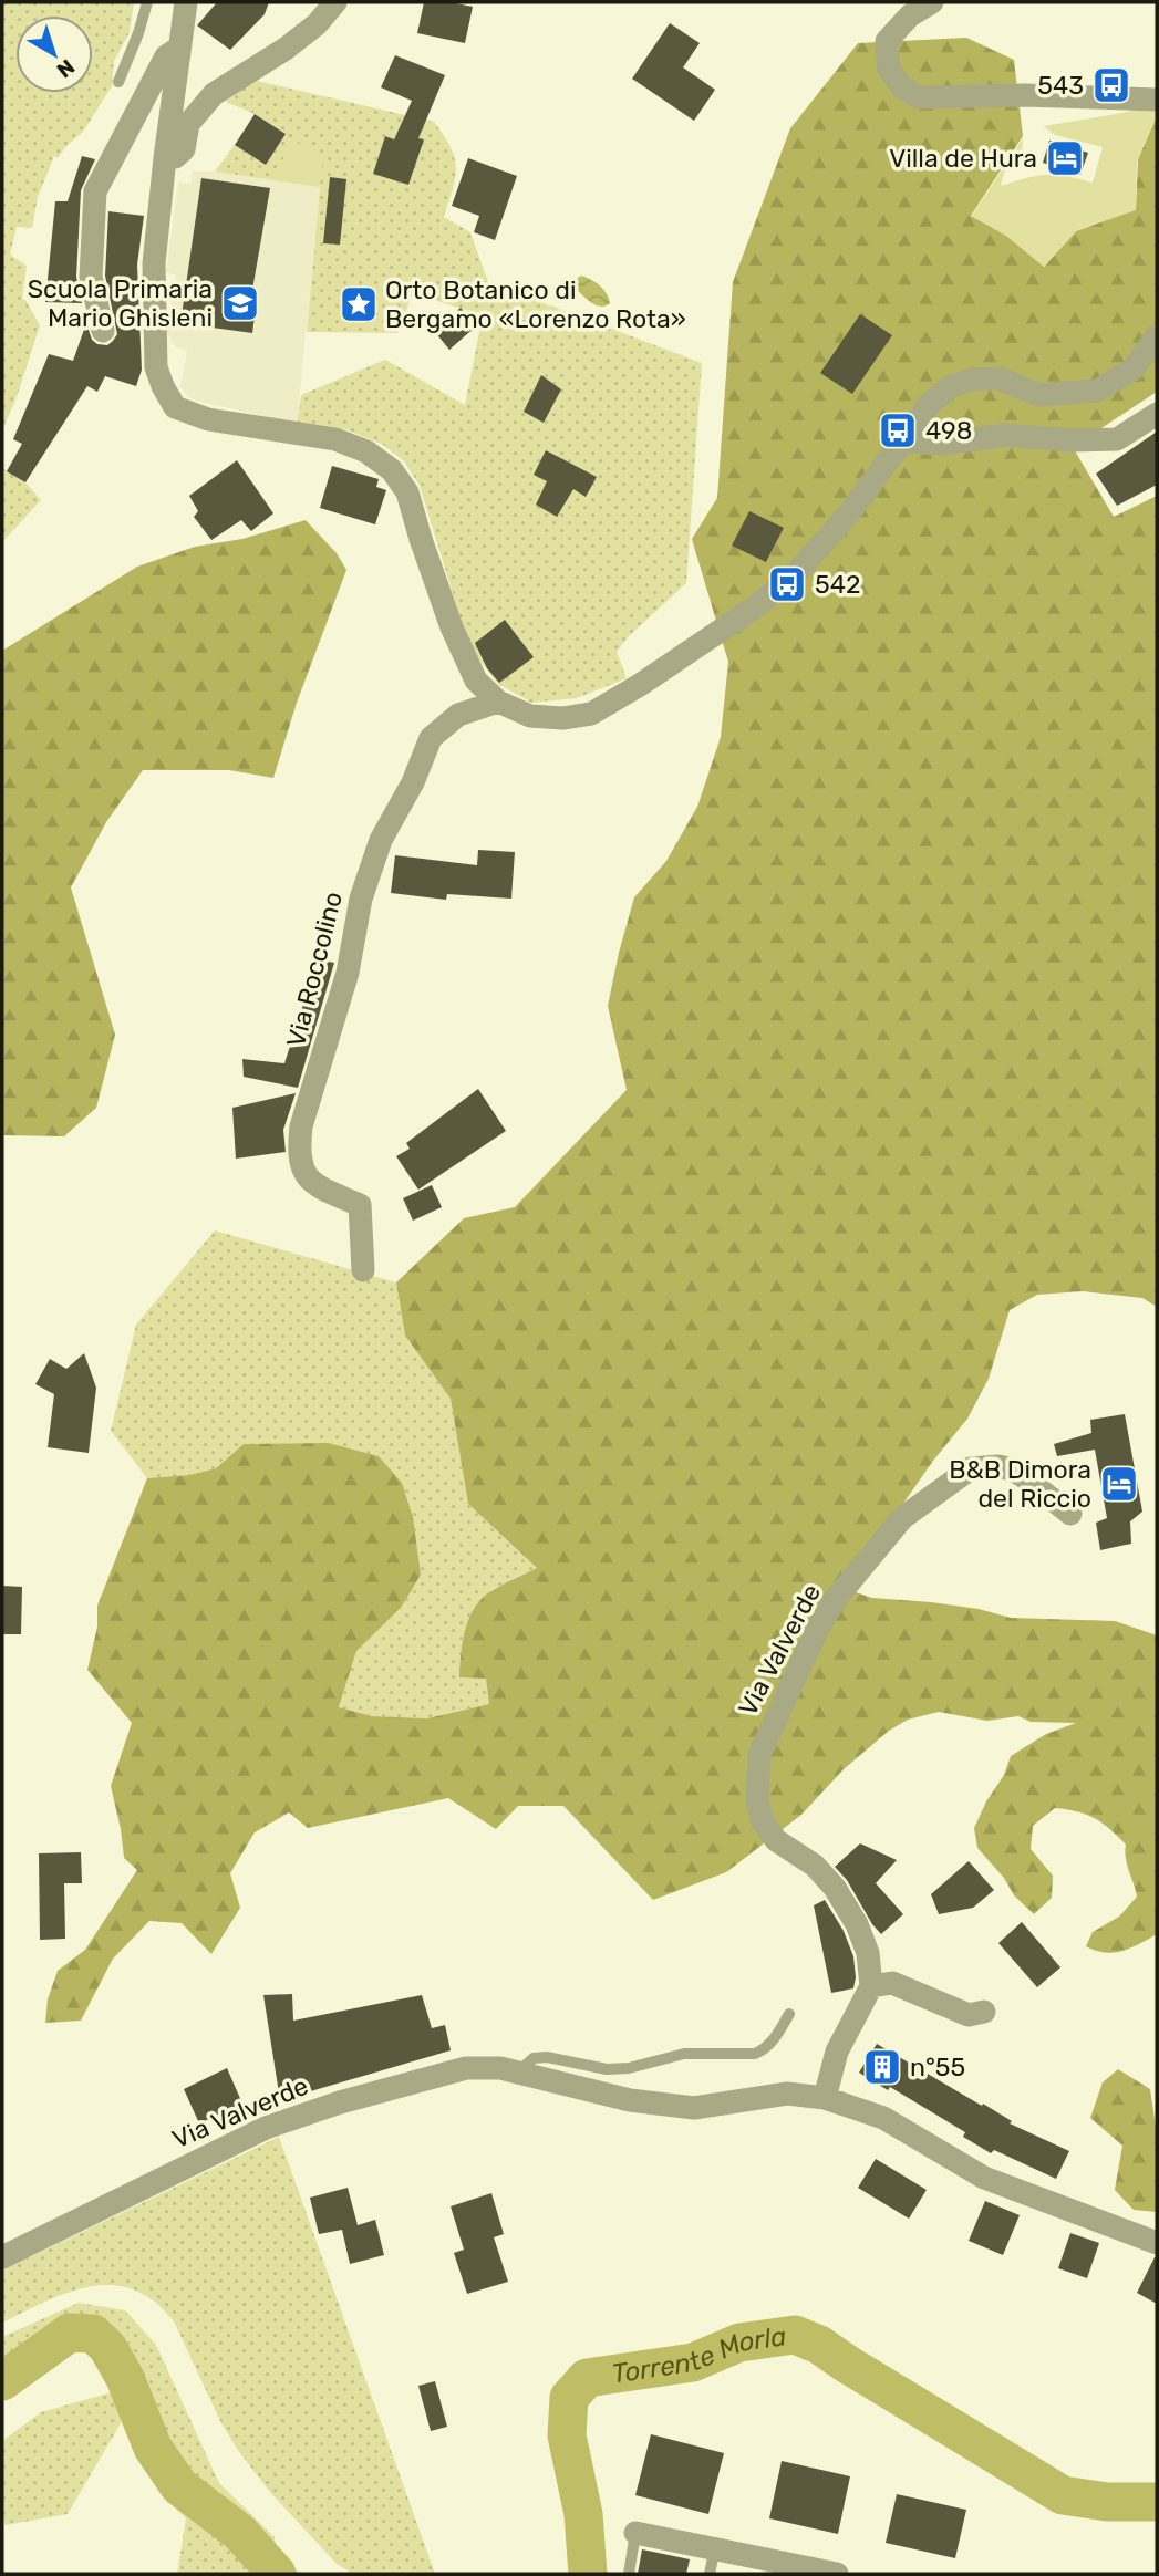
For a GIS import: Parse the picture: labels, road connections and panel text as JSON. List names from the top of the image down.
{
  "streets": {
    "street": ["Via Roccolino", "Via Valverde"]
  },
  "water": ["Torrente Morla"],
  "places": {
    "bus stop": ["543", "498", "542"],
    "hotel": ["Villa de Hura", "B&B Dimora del Riccio"],
    "school or university": ["Scuola Primaria Mario Ghisleni"],
    "place": ["Orto Botanico di Bergamo «Lorenzo Rota»"],
    "building": ["n°55"]
  },
  "north": "bottom right"
}
